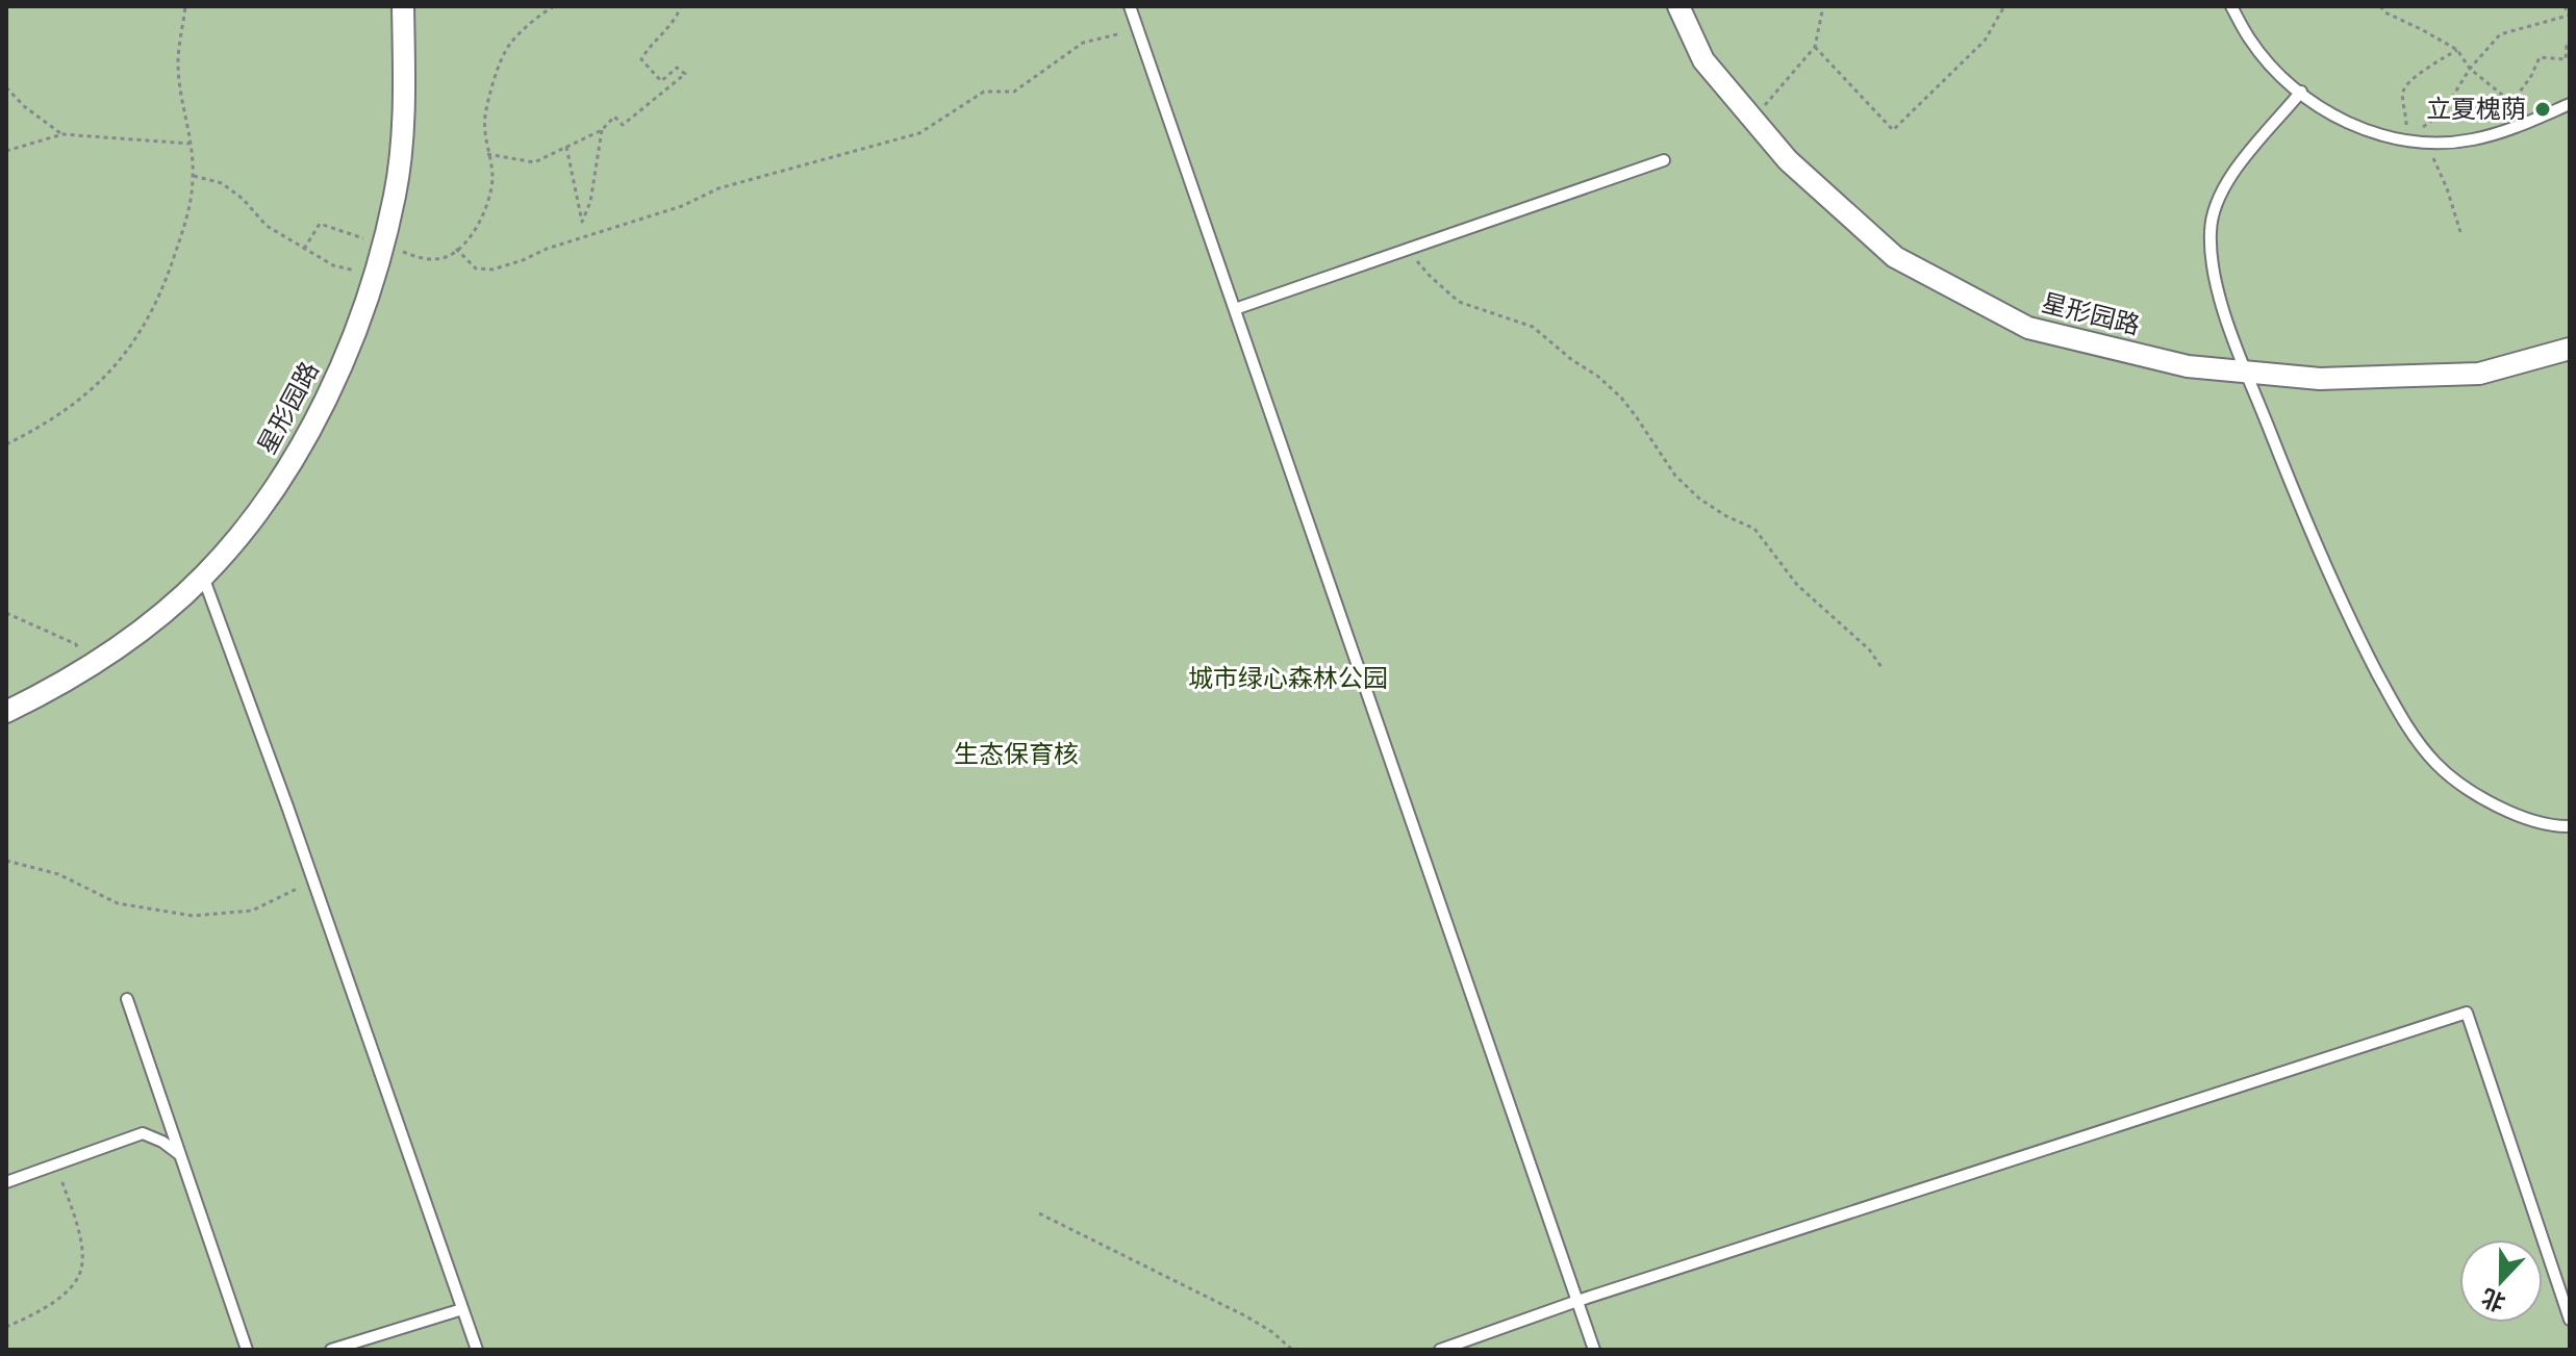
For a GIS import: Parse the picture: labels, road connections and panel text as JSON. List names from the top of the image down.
{
  "streets": {
    "street": ["星形园路"]
  },
  "parks": ["城市绿心森林公园", "生态保育核"],
  "places": ["立夏槐荫"],
  "north": "bottom"
}
